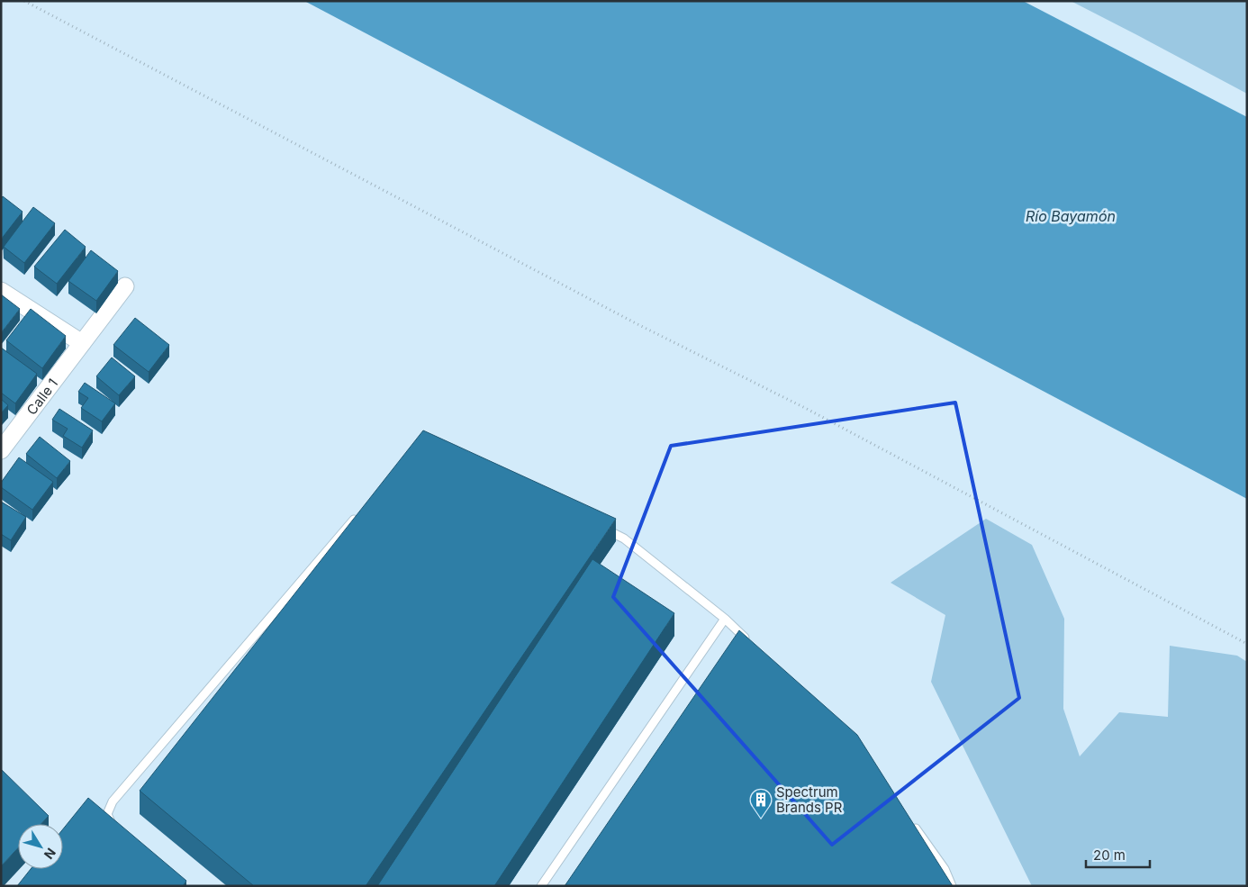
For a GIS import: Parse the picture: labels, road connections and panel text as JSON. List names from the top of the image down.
{
  "streets": {
    "street": ["Calle 1"]
  },
  "water": ["Río Bayamón"],
  "places": {
    "building": ["Spectrum Brands PR"]
  },
  "scale_bar": "20 m",
  "north": "bottom right"
}
